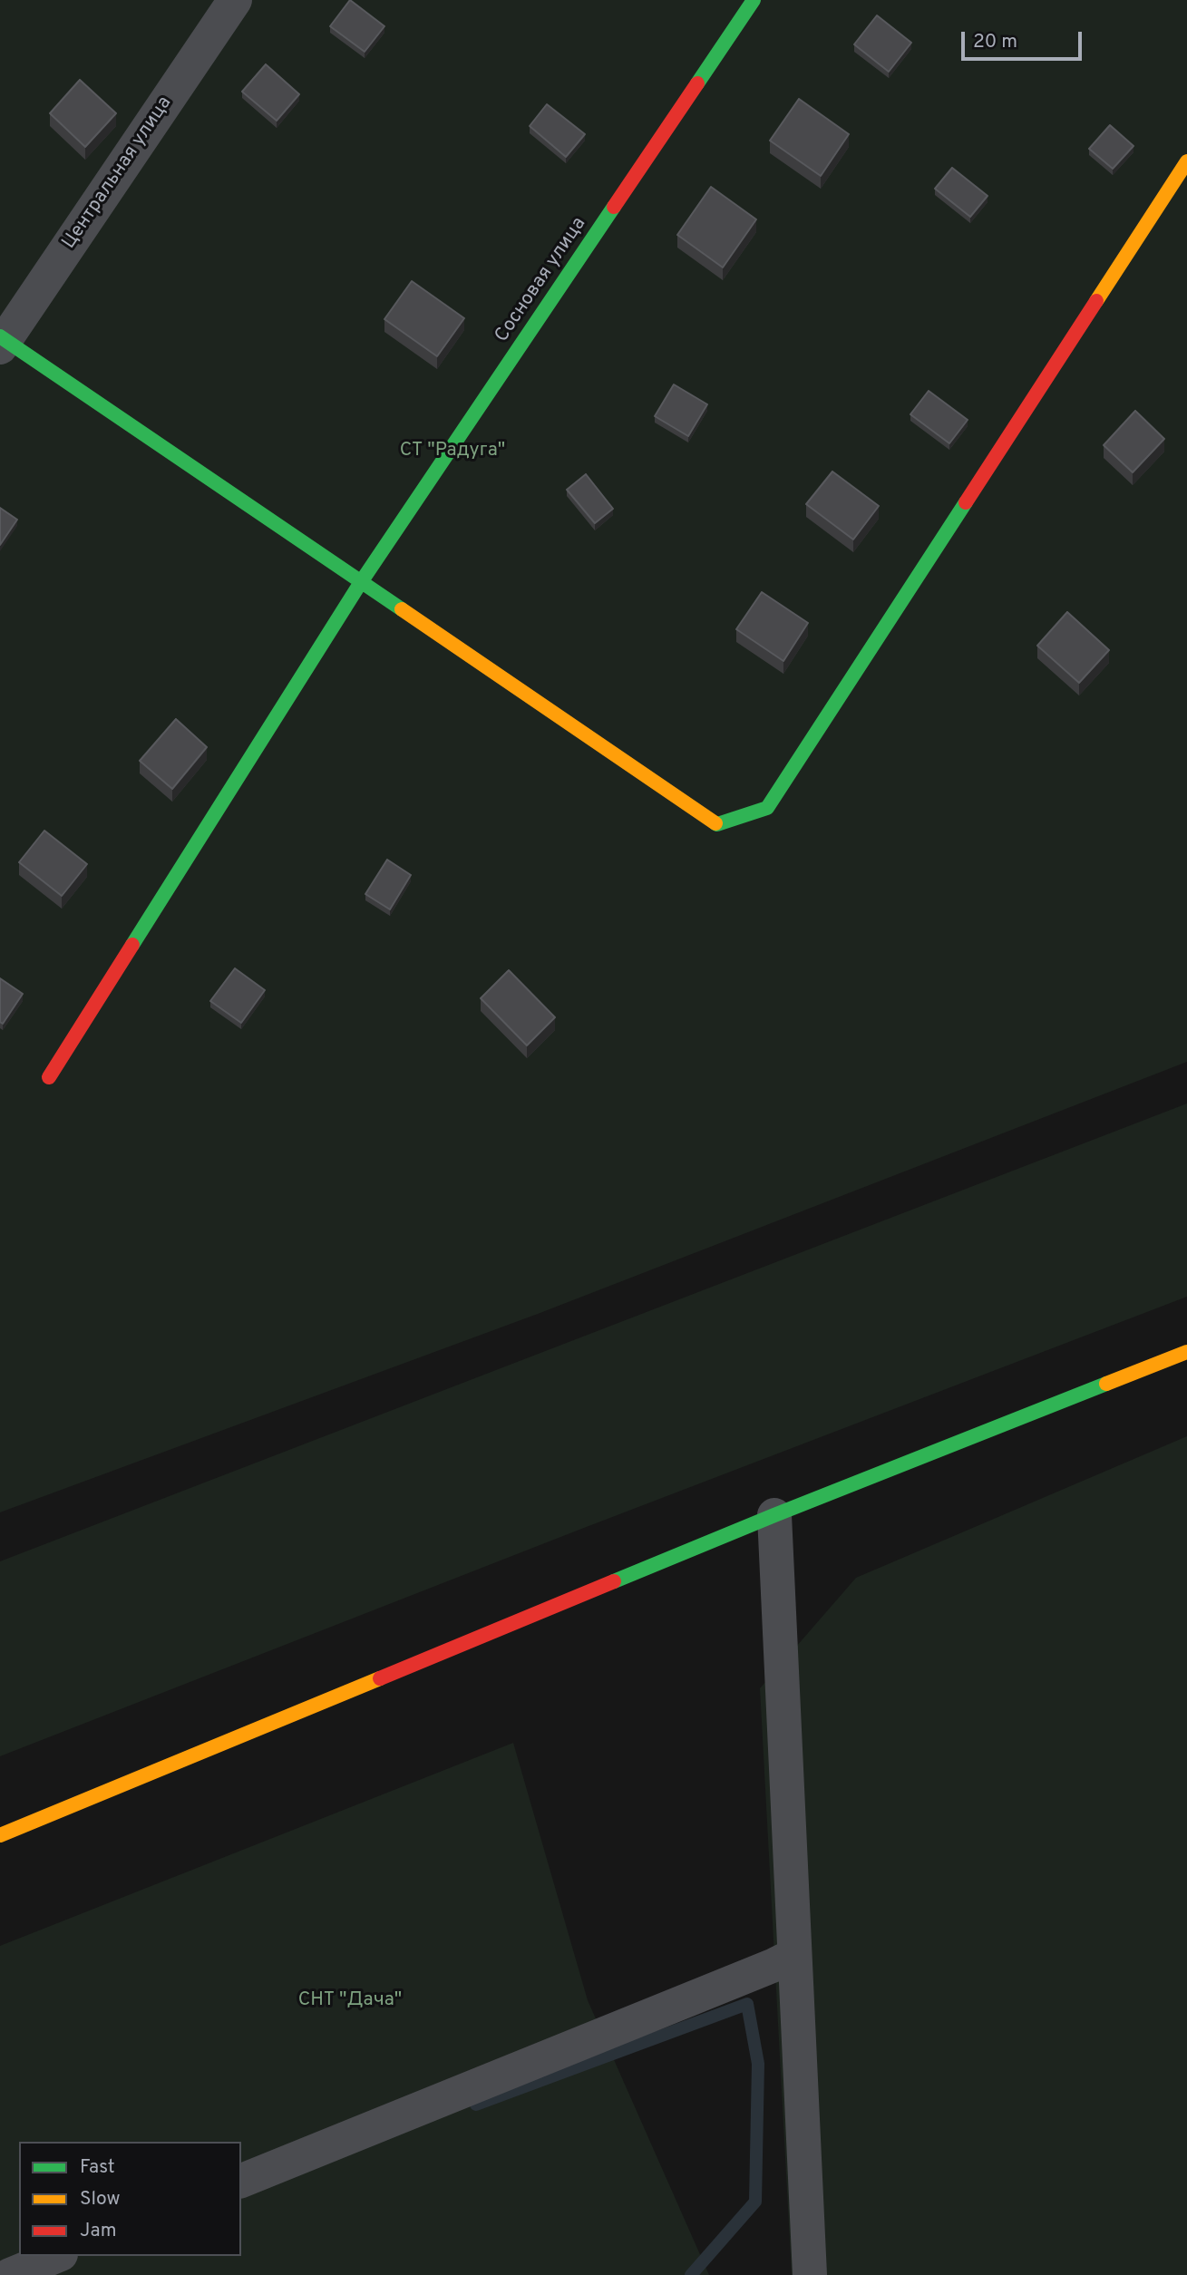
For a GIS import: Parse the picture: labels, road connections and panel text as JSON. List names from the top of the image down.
{
  "streets": {
    "street": ["Центральная улица", "Сосновая улица"]
  },
  "parks": ["СТ \"Радуга\"", "СНТ \"Дача\""],
  "legend": ["Fast", "Slow", "Jam"],
  "scale_bar": "20 m"
}
